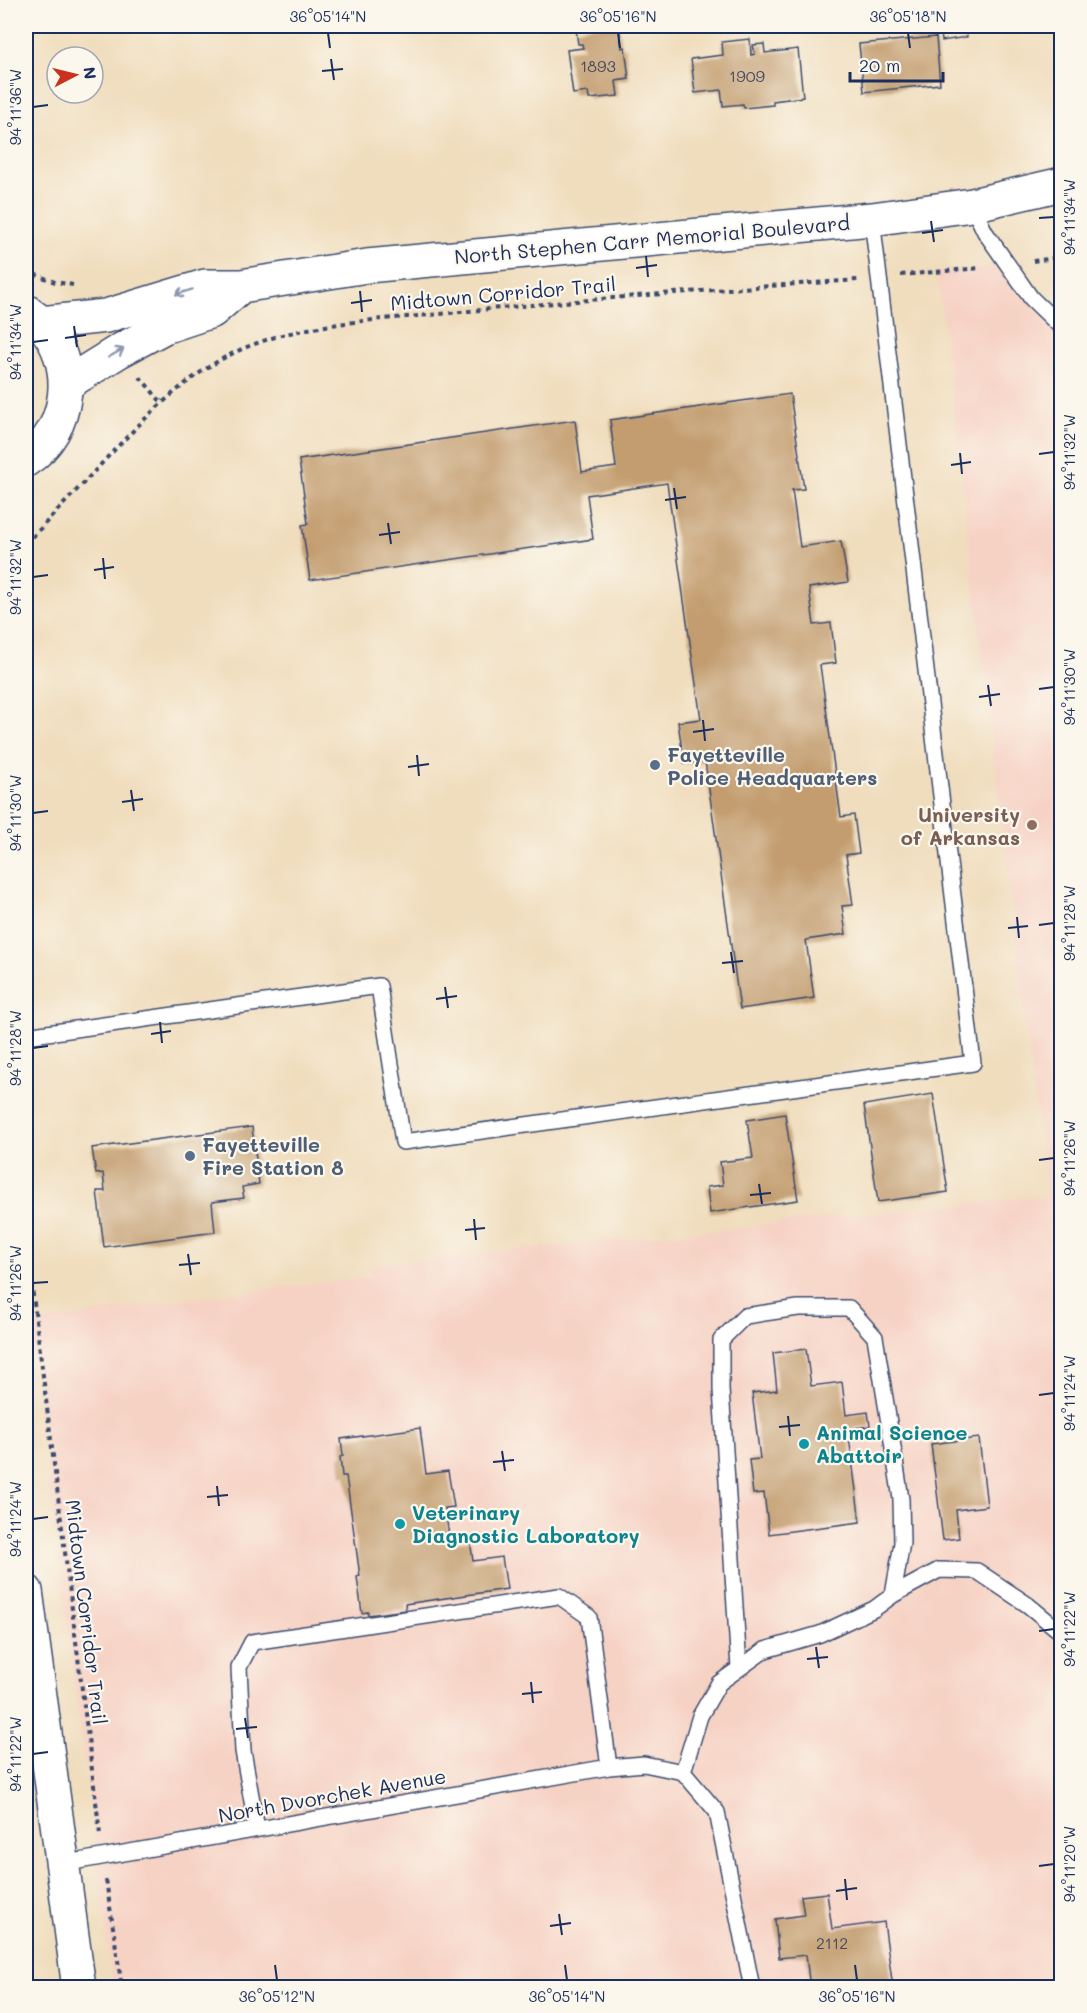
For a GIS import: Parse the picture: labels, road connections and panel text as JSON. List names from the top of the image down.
{
  "streets": {
    "street": ["North Stephen Carr Memorial Boulevard"],
    "lane": ["North Dvorchek Avenue"],
    "path": ["Midtown Corridor Trail"]
  },
  "crossings": [
    ["Midtown Corridor Trail", "North Dvorchek Avenue"]
  ],
  "places": [
    "Fayetteville Police Headquarters",
    "University of Arkansas",
    "Fayetteville Fire Station 8",
    "Animal Science Abattoir",
    "Veterinary Diagnostic Laboratory"
  ],
  "house_numbers": ["1893", "1909", "2112"],
  "scale_bar": "20 m",
  "north": "right",
  "coordinates": [
    "36°05'14\"N",
    "36°05'16\"N",
    "36°05'18\"N",
    "94°11'36\"W",
    "94°11'34\"W",
    "94°11'32\"W",
    "94°11'30\"W",
    "94°11'28\"W",
    "94°11'26\"W",
    "94°11'24\"W",
    "94°11'22\"W",
    "94°11'20\"W",
    "36°05'12\"N"
  ]
}
